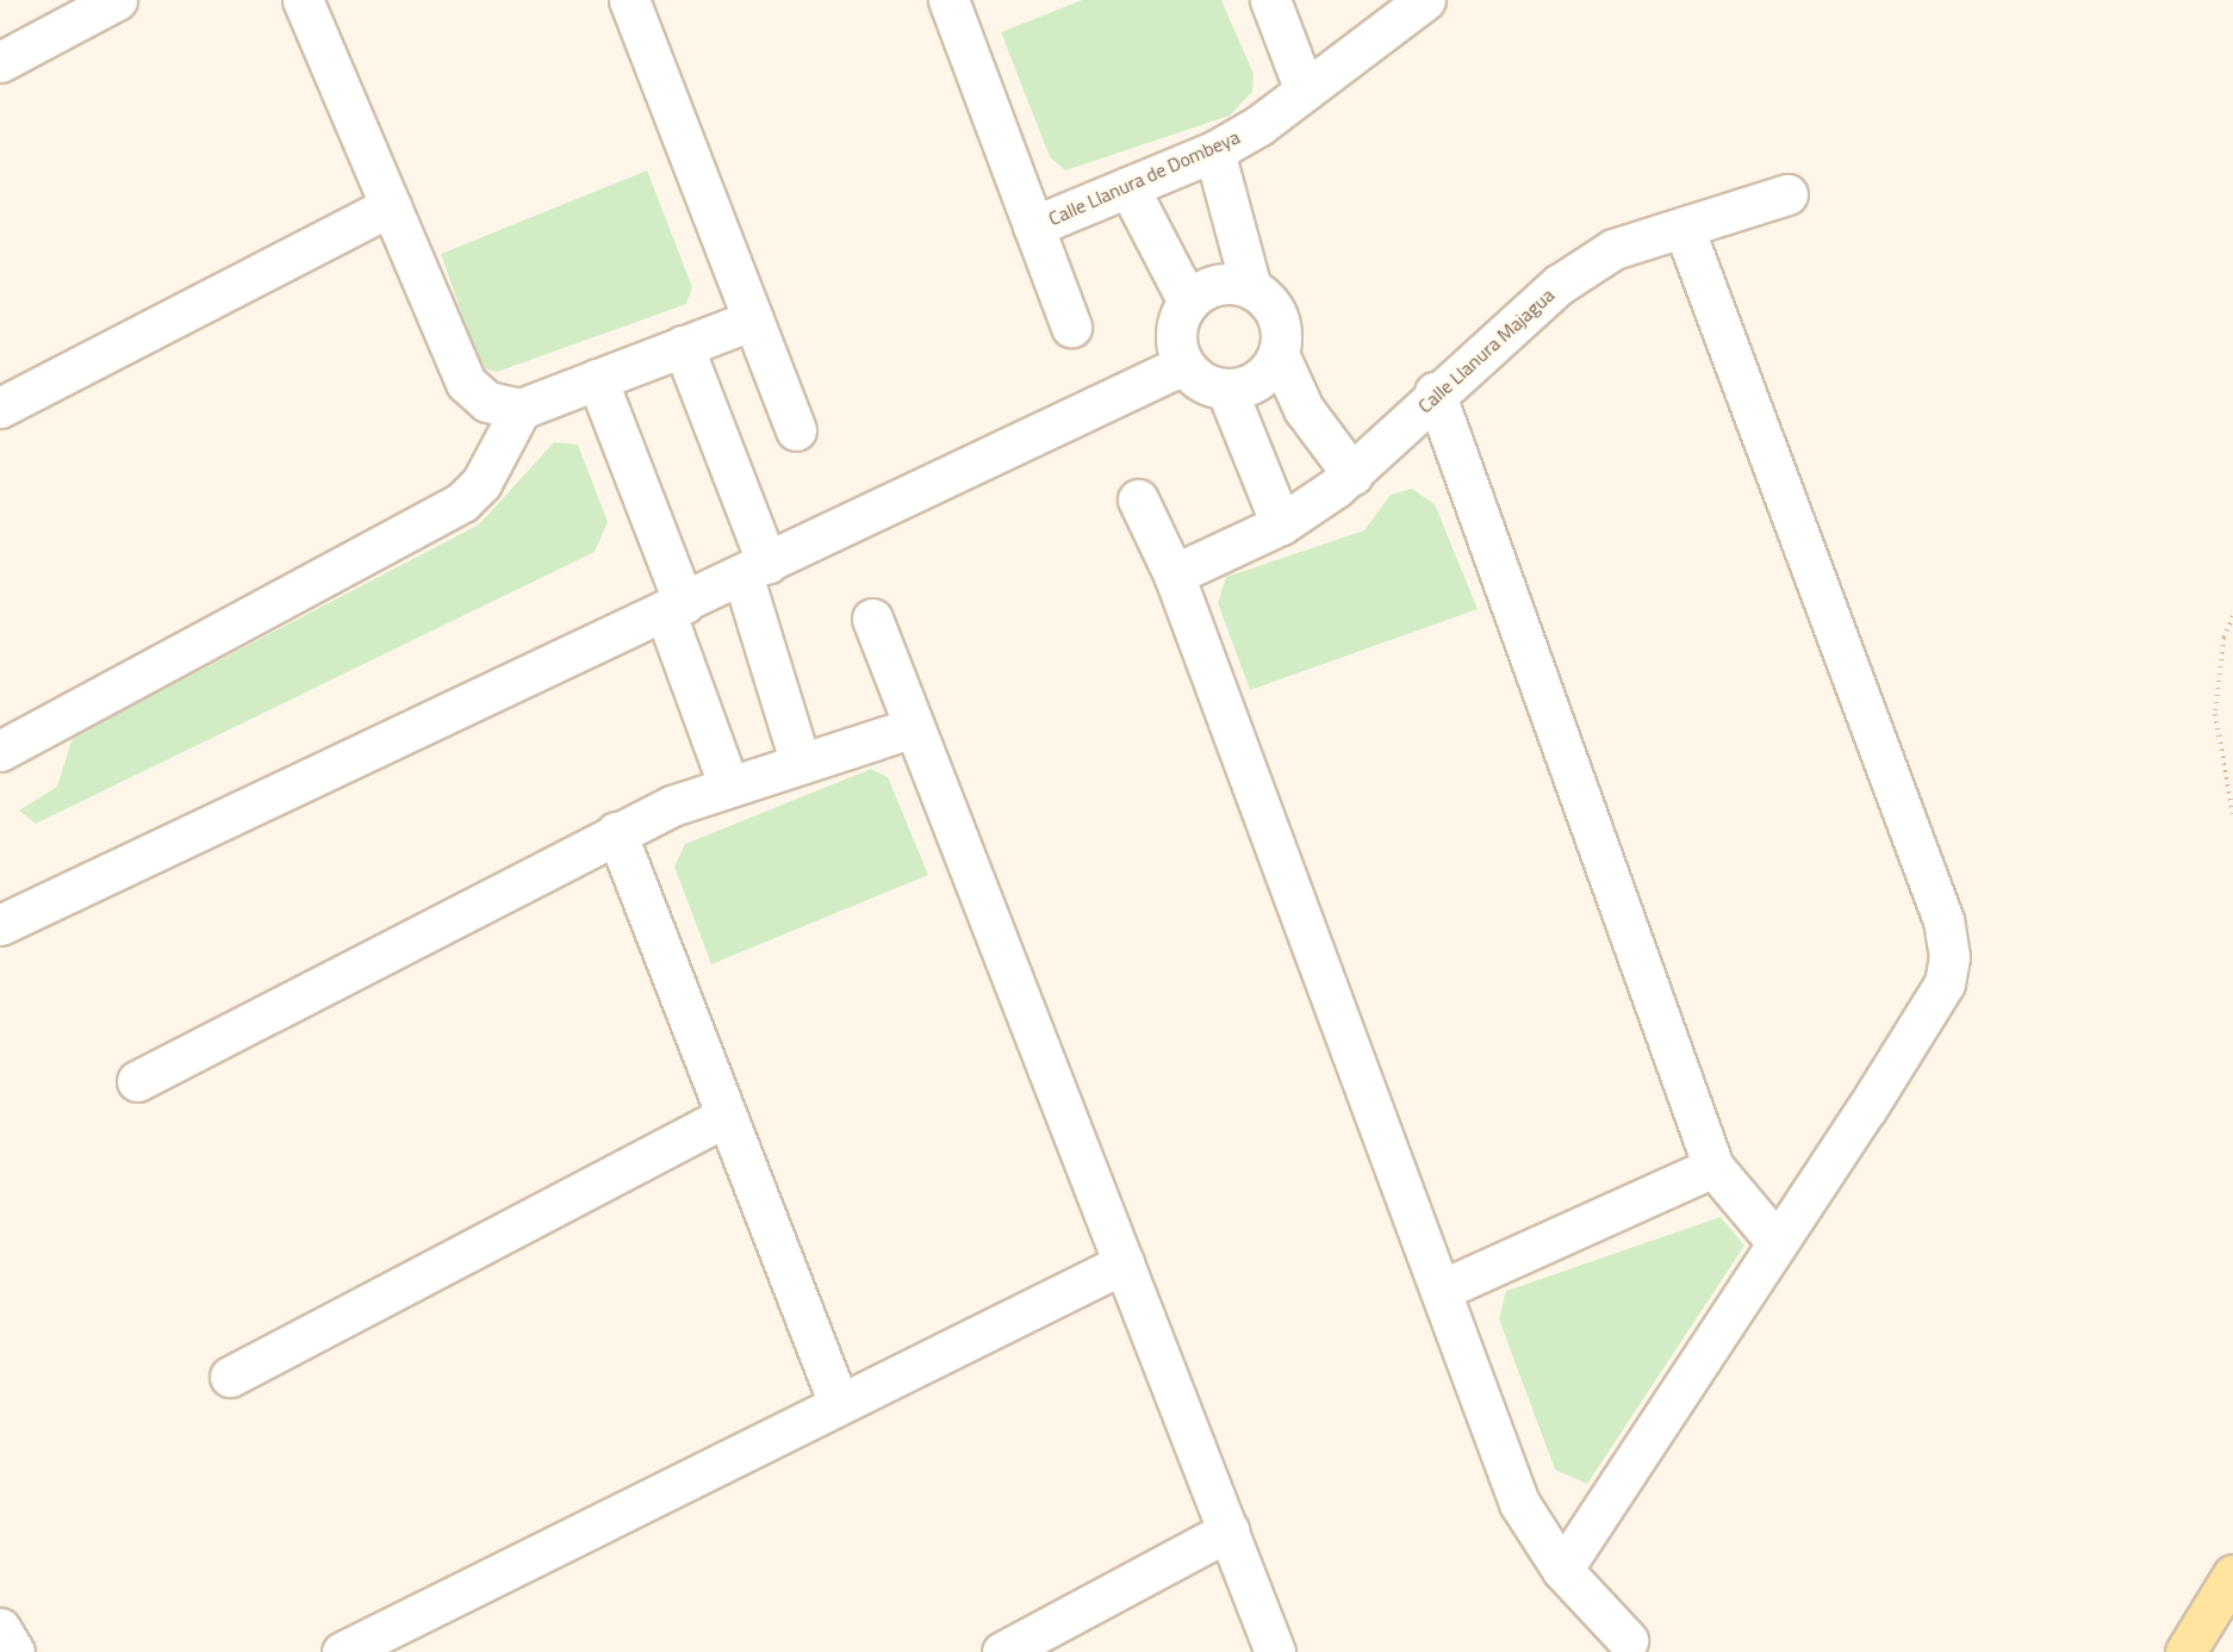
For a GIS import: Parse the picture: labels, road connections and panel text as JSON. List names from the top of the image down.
{
  "streets": {
    "street": ["Calle Llanura de Dombeya", "Calle Llanura Majagua"]
  }
}
